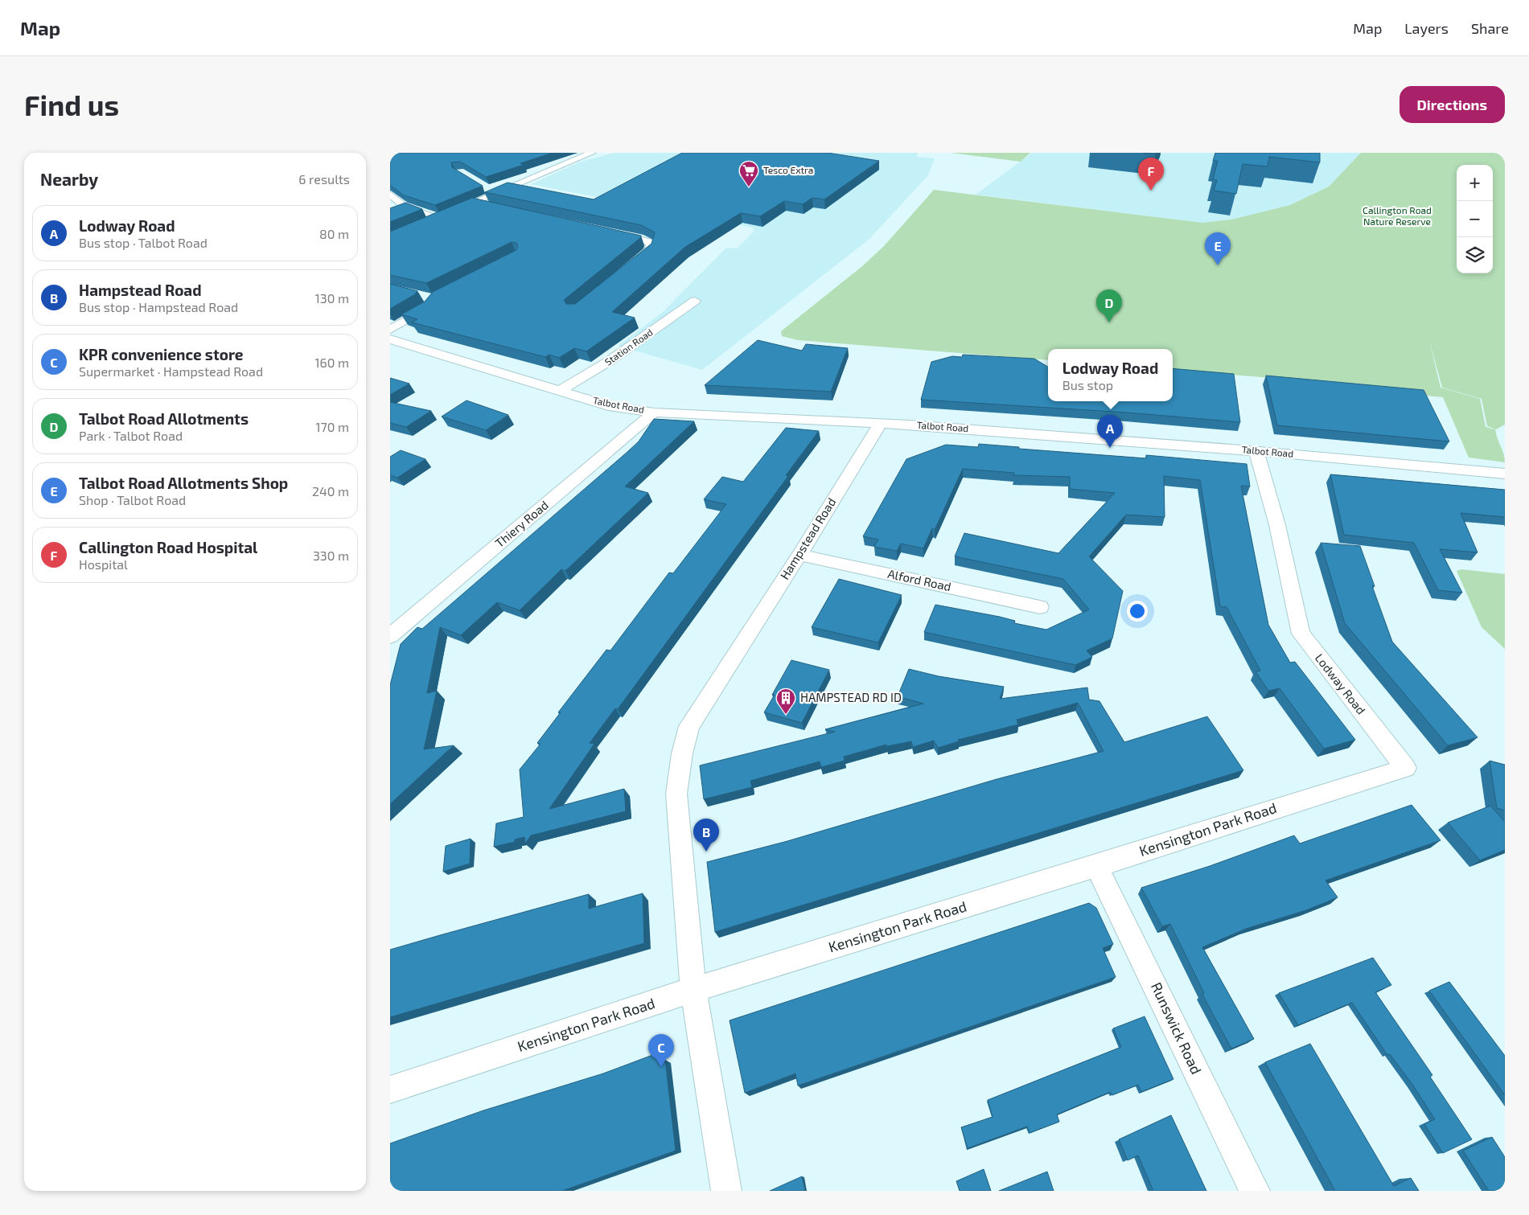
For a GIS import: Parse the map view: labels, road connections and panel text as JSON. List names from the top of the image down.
{
  "streets": {
    "street": [
      "Station Road",
      "Talbot Road",
      "Thiery Road",
      "Hampstead Road",
      "Alford Road",
      "Lodway Road",
      "Kensington Park Road",
      "Runswick Road"
    ]
  },
  "crossings": [
    ["Station Road", "Talbot Road"],
    ["Talbot Road", "Thiery Road"],
    ["Talbot Road", "Hampstead Road"],
    ["Talbot Road", "Lodway Road"],
    ["Hampstead Road", "Alford Road"],
    ["Hampstead Road", "Kensington Park Road"],
    ["Lodway Road", "Kensington Park Road"],
    ["Kensington Park Road", "Runswick Road"]
  ],
  "parks": ["Callington Road Nature Reserve"],
  "places": {
    "supermarket": ["Tesco Extra"],
    "building": ["HAMPSTEAD RD ID"]
  },
  "page": {
    "header": "Map",
    "nav": ["Map", "Layers", "Share"],
    "buttons": "Directions",
    "title": "Find us",
    "heading": ["Nearby", "6 results"],
    "pins": [
      "F",
      "E",
      "D",
      "A",
      "B",
      "C"
    ],
    "map_buttons": ["+", "−"],
    "list": [
      {
        "mark": "A",
        "name": "Lodway Road",
        "note": "Bus stop · Talbot Road",
        "value": "80 m"
      },
      {
        "mark": "B",
        "name": "Hampstead Road",
        "note": "Bus stop · Hampstead Road",
        "value": "130 m"
      },
      {
        "mark": "C",
        "name": "KPR convenience store",
        "note": "Supermarket · Hampstead Road",
        "value": "160 m"
      },
      {
        "mark": "D",
        "name": "Talbot Road Allotments",
        "note": "Park · Talbot Road",
        "value": "170 m"
      },
      {
        "mark": "E",
        "name": "Talbot Road Allotments Shop",
        "note": "Shop · Talbot Road",
        "value": "240 m"
      },
      {
        "mark": "F",
        "name": "Callington Road Hospital",
        "note": "Hospital",
        "value": "330 m"
      }
    ],
    "popup": ["Lodway Road", "Bus stop"]
  }
}
